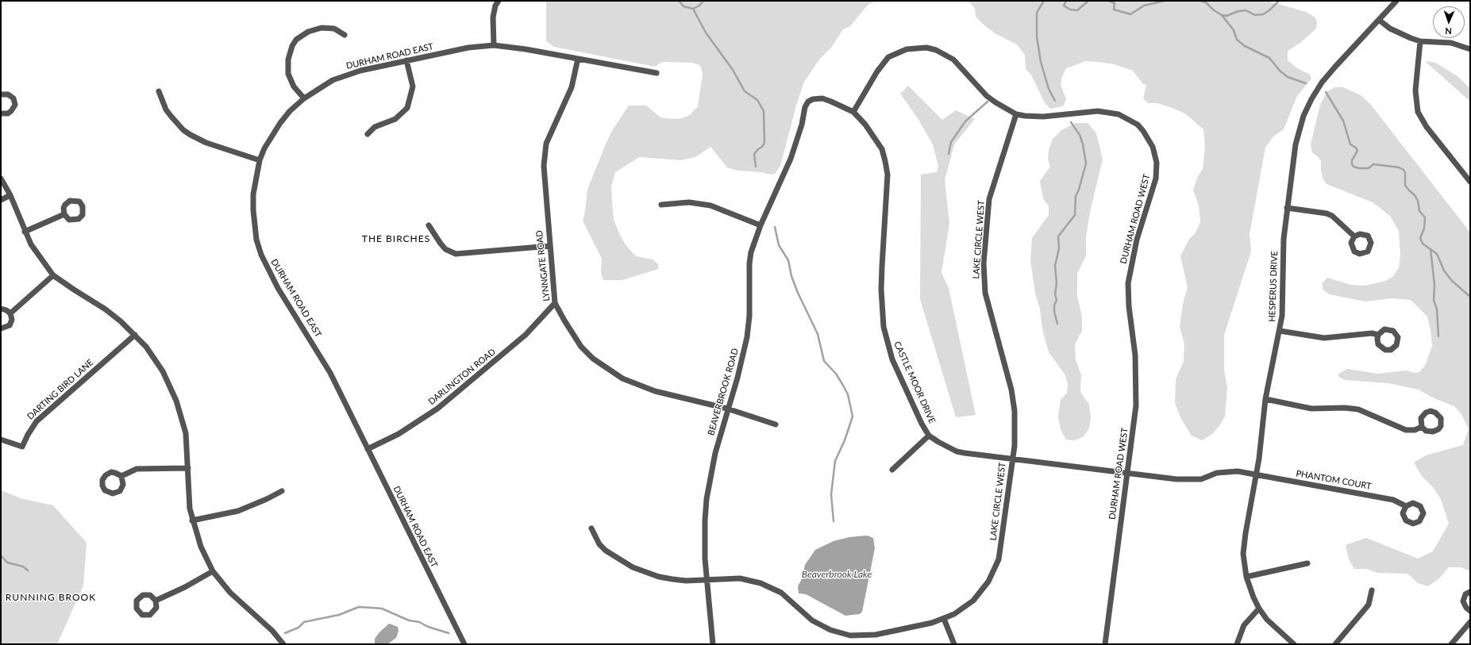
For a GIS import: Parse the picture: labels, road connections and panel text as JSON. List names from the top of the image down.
{
  "streets": {
    "street": [
      "DURHAM ROAD EAST",
      "DURHAM ROAD WEST",
      "LAKE CIRCLE WEST",
      "LYNNGATE ROAD",
      "HESPERUS DRIVE",
      "DARLINGTON ROAD",
      "CASTLE MOOR DRIVE",
      "DARTING BIRD LANE",
      "BEAVERBROOK ROAD",
      "PHANTOM COURT"
    ]
  },
  "crossings": [
    ["DURHAM ROAD EAST", "LYNNGATE ROAD"],
    ["DURHAM ROAD EAST", "DARLINGTON ROAD"],
    ["DURHAM ROAD WEST", "LAKE CIRCLE WEST"],
    ["DURHAM ROAD WEST", "CASTLE MOOR DRIVE"],
    ["LAKE CIRCLE WEST", "CASTLE MOOR DRIVE"],
    ["LAKE CIRCLE WEST", "BEAVERBROOK ROAD"],
    ["LYNNGATE ROAD", "DARLINGTON ROAD"],
    ["LYNNGATE ROAD", "BEAVERBROOK ROAD"],
    ["HESPERUS DRIVE", "CASTLE MOOR DRIVE"],
    ["HESPERUS DRIVE", "PHANTOM COURT"],
    ["CASTLE MOOR DRIVE", "BEAVERBROOK ROAD"],
    ["CASTLE MOOR DRIVE", "PHANTOM COURT"]
  ],
  "districts": ["THE BIRCHES", "RUNNING BROOK"],
  "water": ["Beaverbrook Lake"],
  "north": "bottom"
}
